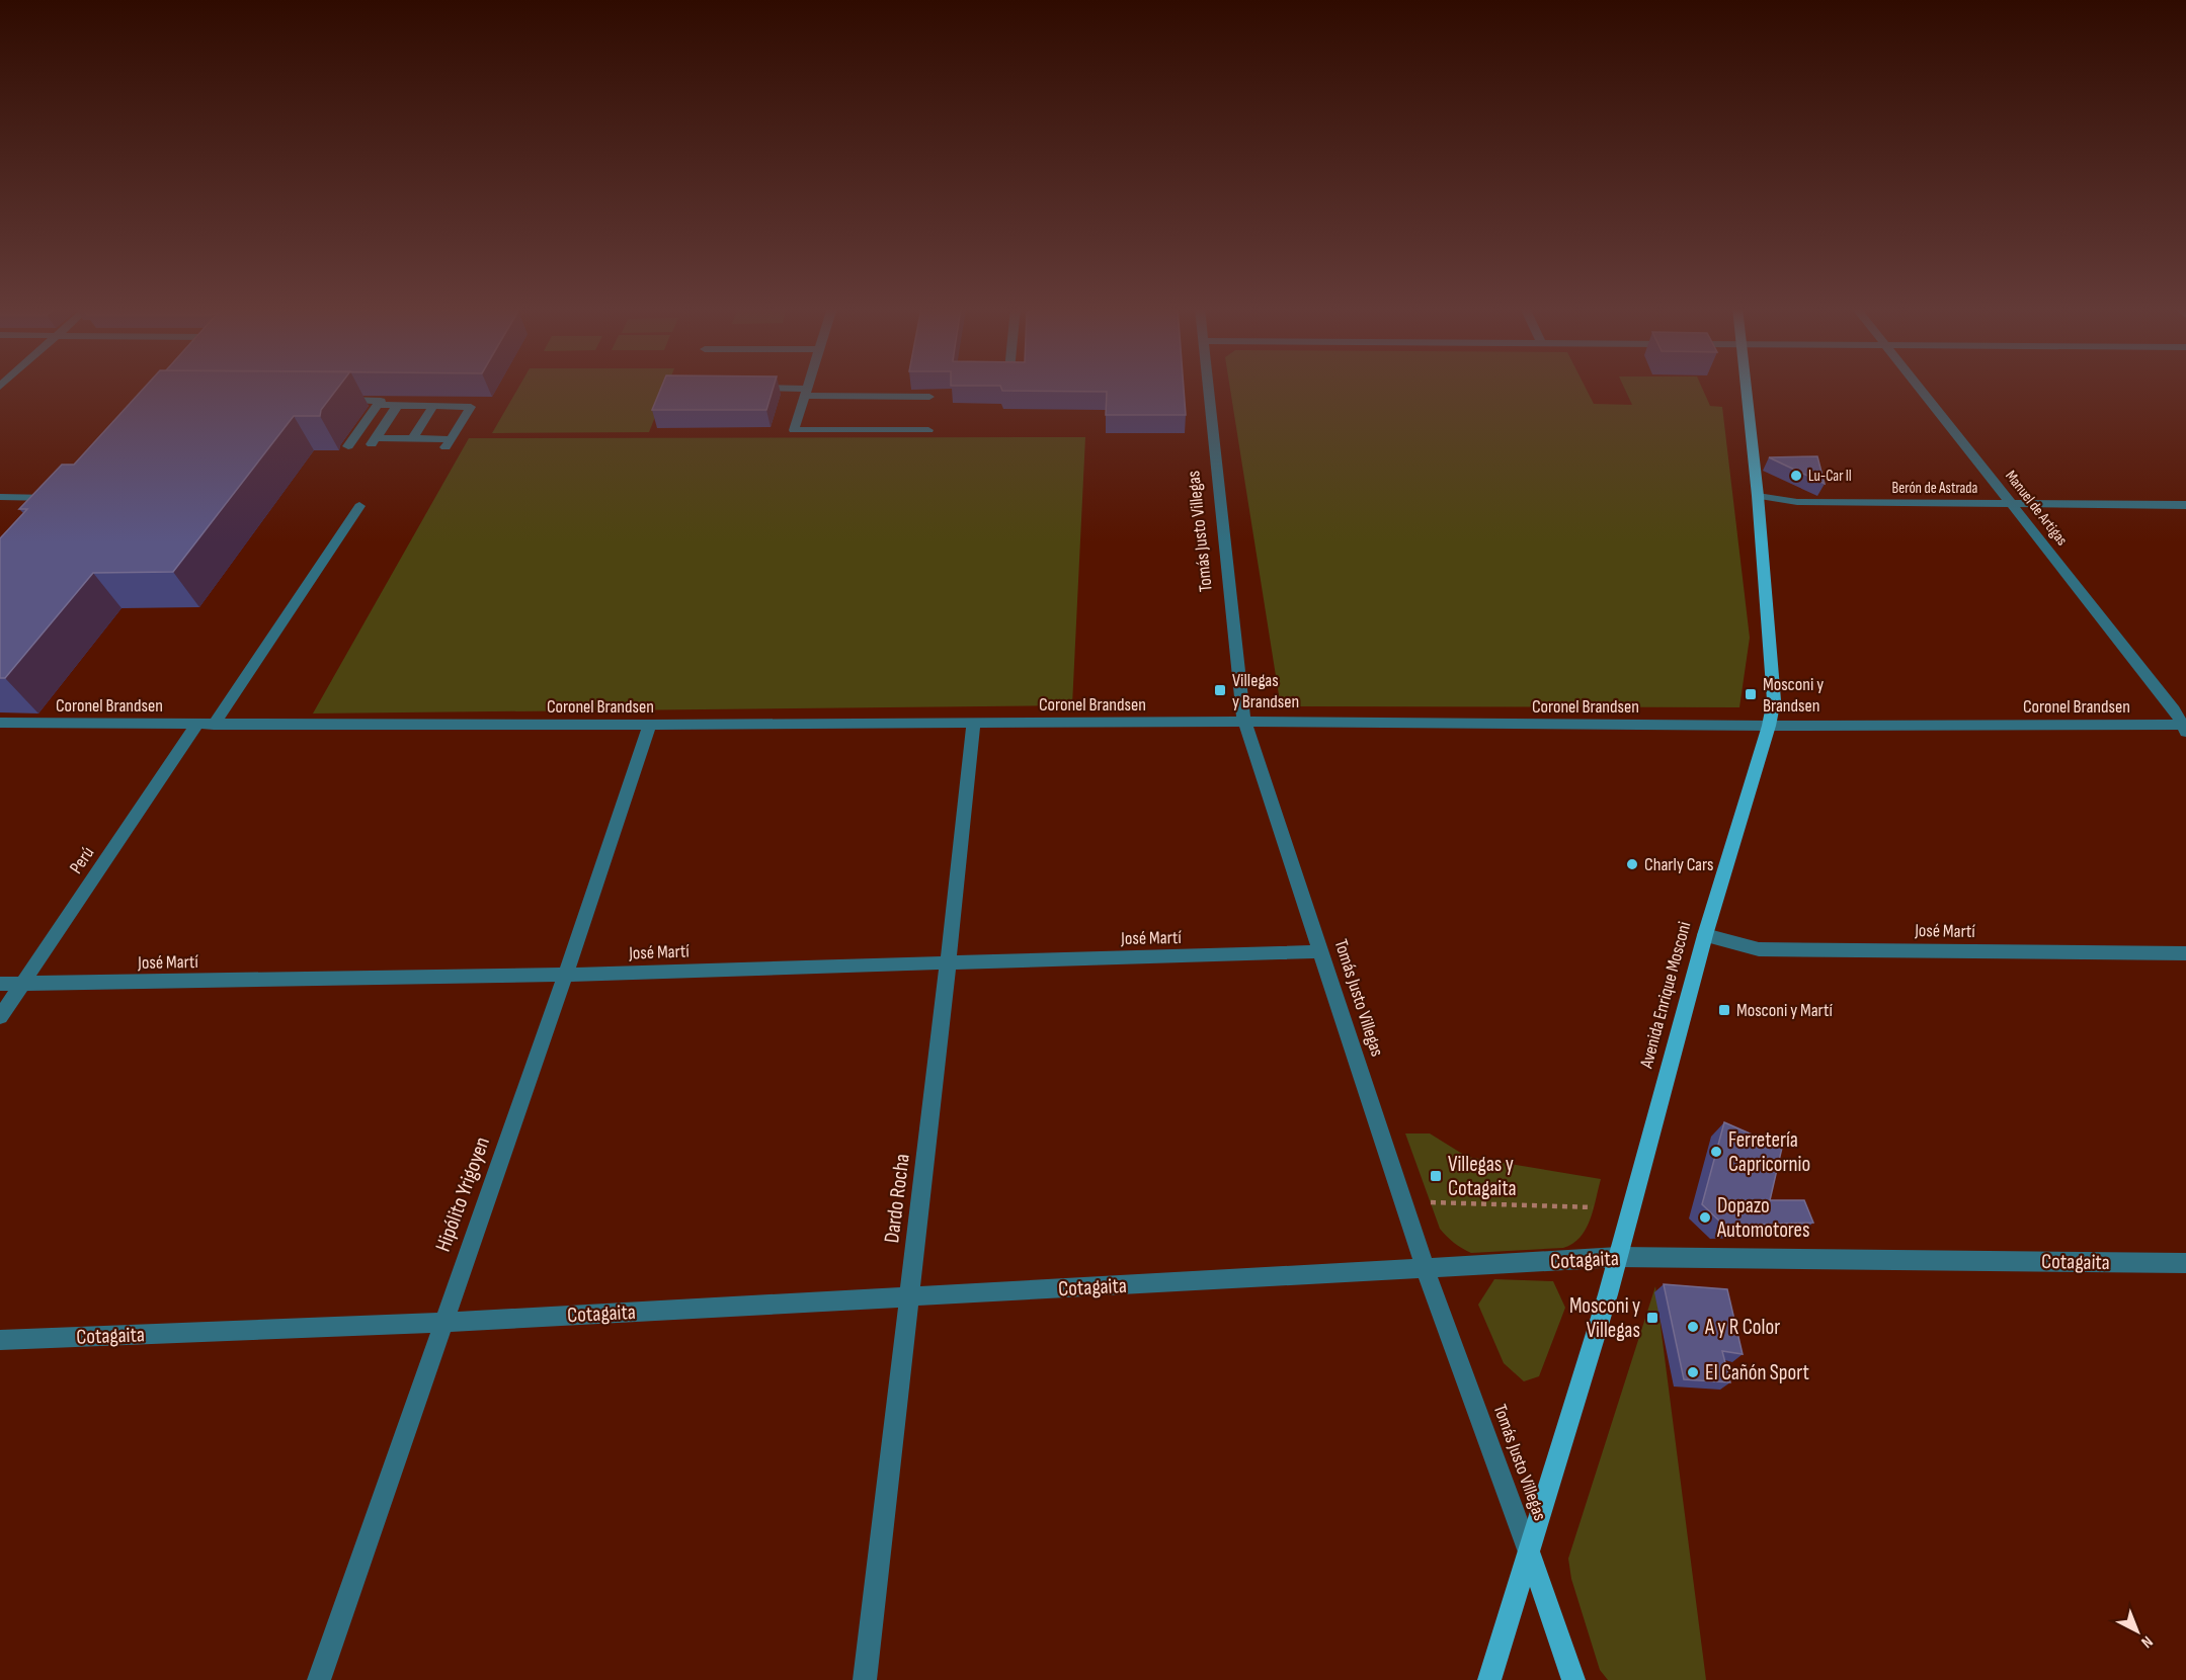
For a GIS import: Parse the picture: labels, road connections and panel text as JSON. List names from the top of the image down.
{
  "streets": {
    "main road": ["Tomás Justo Villegas", "Avenida Enrique Mosconi"],
    "street": [
      "Berón de Astrada",
      "Manuel de Artigas",
      "Coronel Brandsen",
      "Perú",
      "José Martí",
      "Hipólito Yrigoyen",
      "Dardo Rocha",
      "Cotagaita"
    ]
  },
  "crossings": [
    ["Berón de Astrada", "Manuel de Artigas"],
    ["Berón de Astrada", "Avenida Enrique Mosconi"],
    ["Manuel de Artigas", "Coronel Brandsen"],
    ["Tomás Justo Villegas", "Coronel Brandsen"],
    ["Tomás Justo Villegas", "José Martí"],
    ["Tomás Justo Villegas", "Avenida Enrique Mosconi"],
    ["Tomás Justo Villegas", "Cotagaita"],
    ["Coronel Brandsen", "Perú"],
    ["Coronel Brandsen", "Avenida Enrique Mosconi"],
    ["Coronel Brandsen", "Hipólito Yrigoyen"],
    ["Coronel Brandsen", "Dardo Rocha"],
    ["Perú", "José Martí"],
    ["José Martí", "Avenida Enrique Mosconi"],
    ["José Martí", "Hipólito Yrigoyen"],
    ["José Martí", "Dardo Rocha"],
    ["Avenida Enrique Mosconi", "Cotagaita"],
    ["Hipólito Yrigoyen", "Cotagaita"],
    ["Dardo Rocha", "Cotagaita"]
  ],
  "places": {
    "other": [
      "Lu-Car II",
      "Charly Cars",
      "Ferretería Capricornio",
      "Dopazo Automotores",
      "A y R Color",
      "El Cañón Sport"
    ],
    "transit": [
      "Villegas y Brandsen",
      "Mosconi y Brandsen",
      "Mosconi y Martí",
      "Villegas y Cotagaita",
      "Mosconi y Villegas"
    ]
  },
  "north": "bottom right"
}
